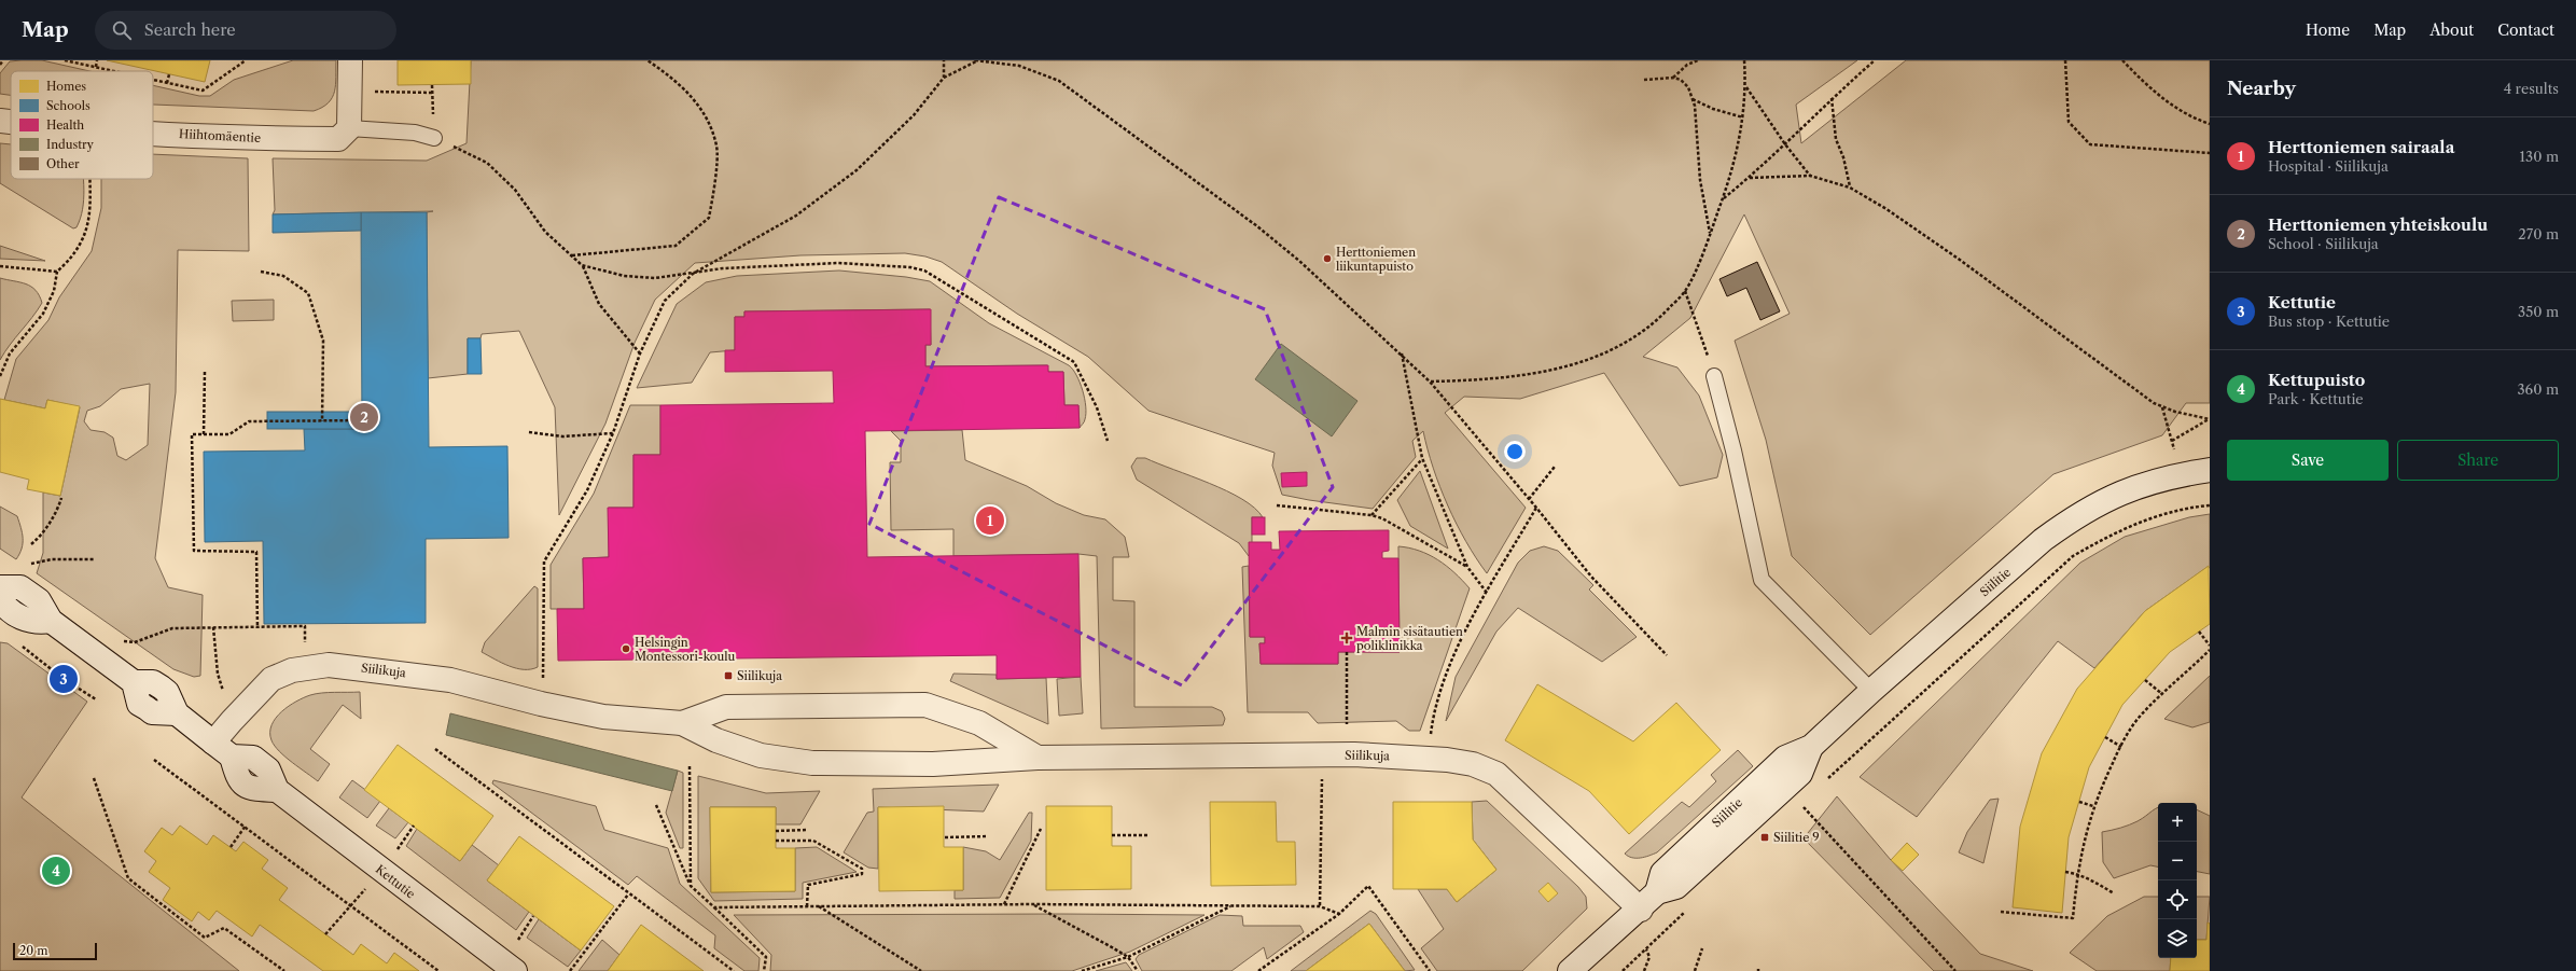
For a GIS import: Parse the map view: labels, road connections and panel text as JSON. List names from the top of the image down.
{
  "streets": {
    "street": [
      "Hiihtomäentie",
      "Siilitie",
      "Siilikuja",
      "Kettutie"
    ]
  },
  "crossings": [
    ["Siilitie", "Siilikuja"],
    ["Siilikuja", "Kettutie"]
  ],
  "places": {
    "other": ["Herttoniemen liikuntapuisto", "Helsingin Montessori-koulu"],
    "health": ["Malmin sisätautien poliklinikka"],
    "transit": ["Siilikuja", "Siilitie 9"]
  },
  "legend": [
    "Homes",
    "Schools",
    "Health",
    "Industry",
    "Other"
  ],
  "scale_bar": "20 m",
  "page": {
    "header": "Map",
    "search": "Search here",
    "nav": [
      "Home",
      "Map",
      "About",
      "Contact"
    ],
    "heading": ["Nearby", "4 results"],
    "list": [
      {
        "mark": "1",
        "name": "Herttoniemen sairaala",
        "note": "Hospital · Siilikuja",
        "value": "130 m"
      },
      {
        "mark": "2",
        "name": "Herttoniemen yhteiskoulu",
        "note": "School · Siilikuja",
        "value": "270 m"
      },
      {
        "mark": "3",
        "name": "Kettutie",
        "note": "Bus stop · Kettutie",
        "value": "350 m"
      },
      {
        "mark": "4",
        "name": "Kettupuisto",
        "note": "Park · Kettutie",
        "value": "360 m"
      }
    ],
    "pins": [
      "2",
      "1",
      "3",
      "4"
    ],
    "buttons": ["Save", "Share"],
    "map_buttons": ["+", "−"],
    "scale": "20 m"
  }
}
